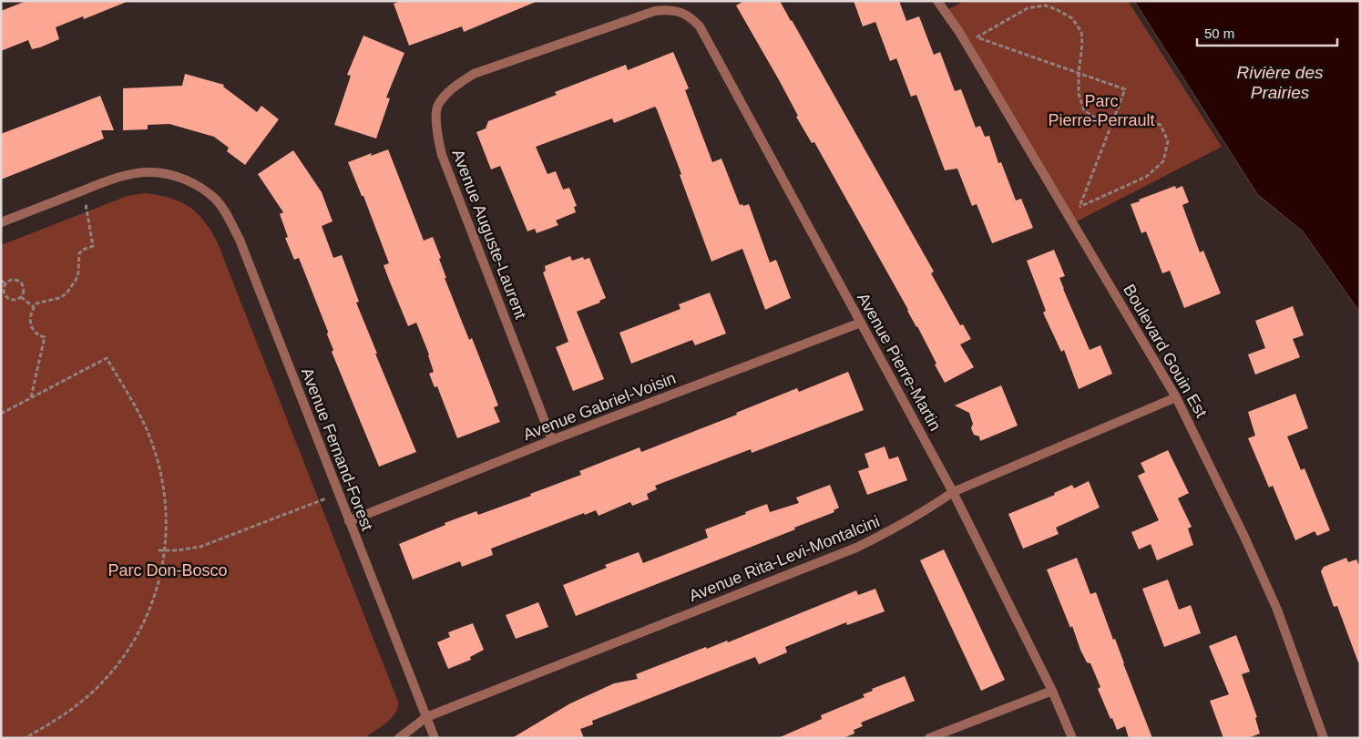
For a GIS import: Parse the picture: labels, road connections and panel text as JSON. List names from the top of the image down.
{
  "streets": {
    "street": [
      "Avenue Auguste-Laurent",
      "Boulevard Gouin Est",
      "Avenue Pierre-Martin",
      "Avenue Gabriel-Voisin",
      "Avenue Fernand-Forest",
      "Avenue Rita-Levi-Montalcini"
    ]
  },
  "crossings": [
    ["Avenue Auguste-Laurent", "Avenue Pierre-Martin"],
    ["Avenue Auguste-Laurent", "Avenue Gabriel-Voisin"],
    ["Boulevard Gouin Est", "Avenue Rita-Levi-Montalcini"],
    ["Avenue Pierre-Martin", "Avenue Gabriel-Voisin"],
    ["Avenue Pierre-Martin", "Avenue Rita-Levi-Montalcini"],
    ["Avenue Gabriel-Voisin", "Avenue Fernand-Forest"],
    ["Avenue Fernand-Forest", "Avenue Rita-Levi-Montalcini"]
  ],
  "water": ["Rivière des Prairies"],
  "parks": ["Parc Pierre-Perrault", "Parc Don-Bosco"],
  "scale_bar": "50 m"
}
